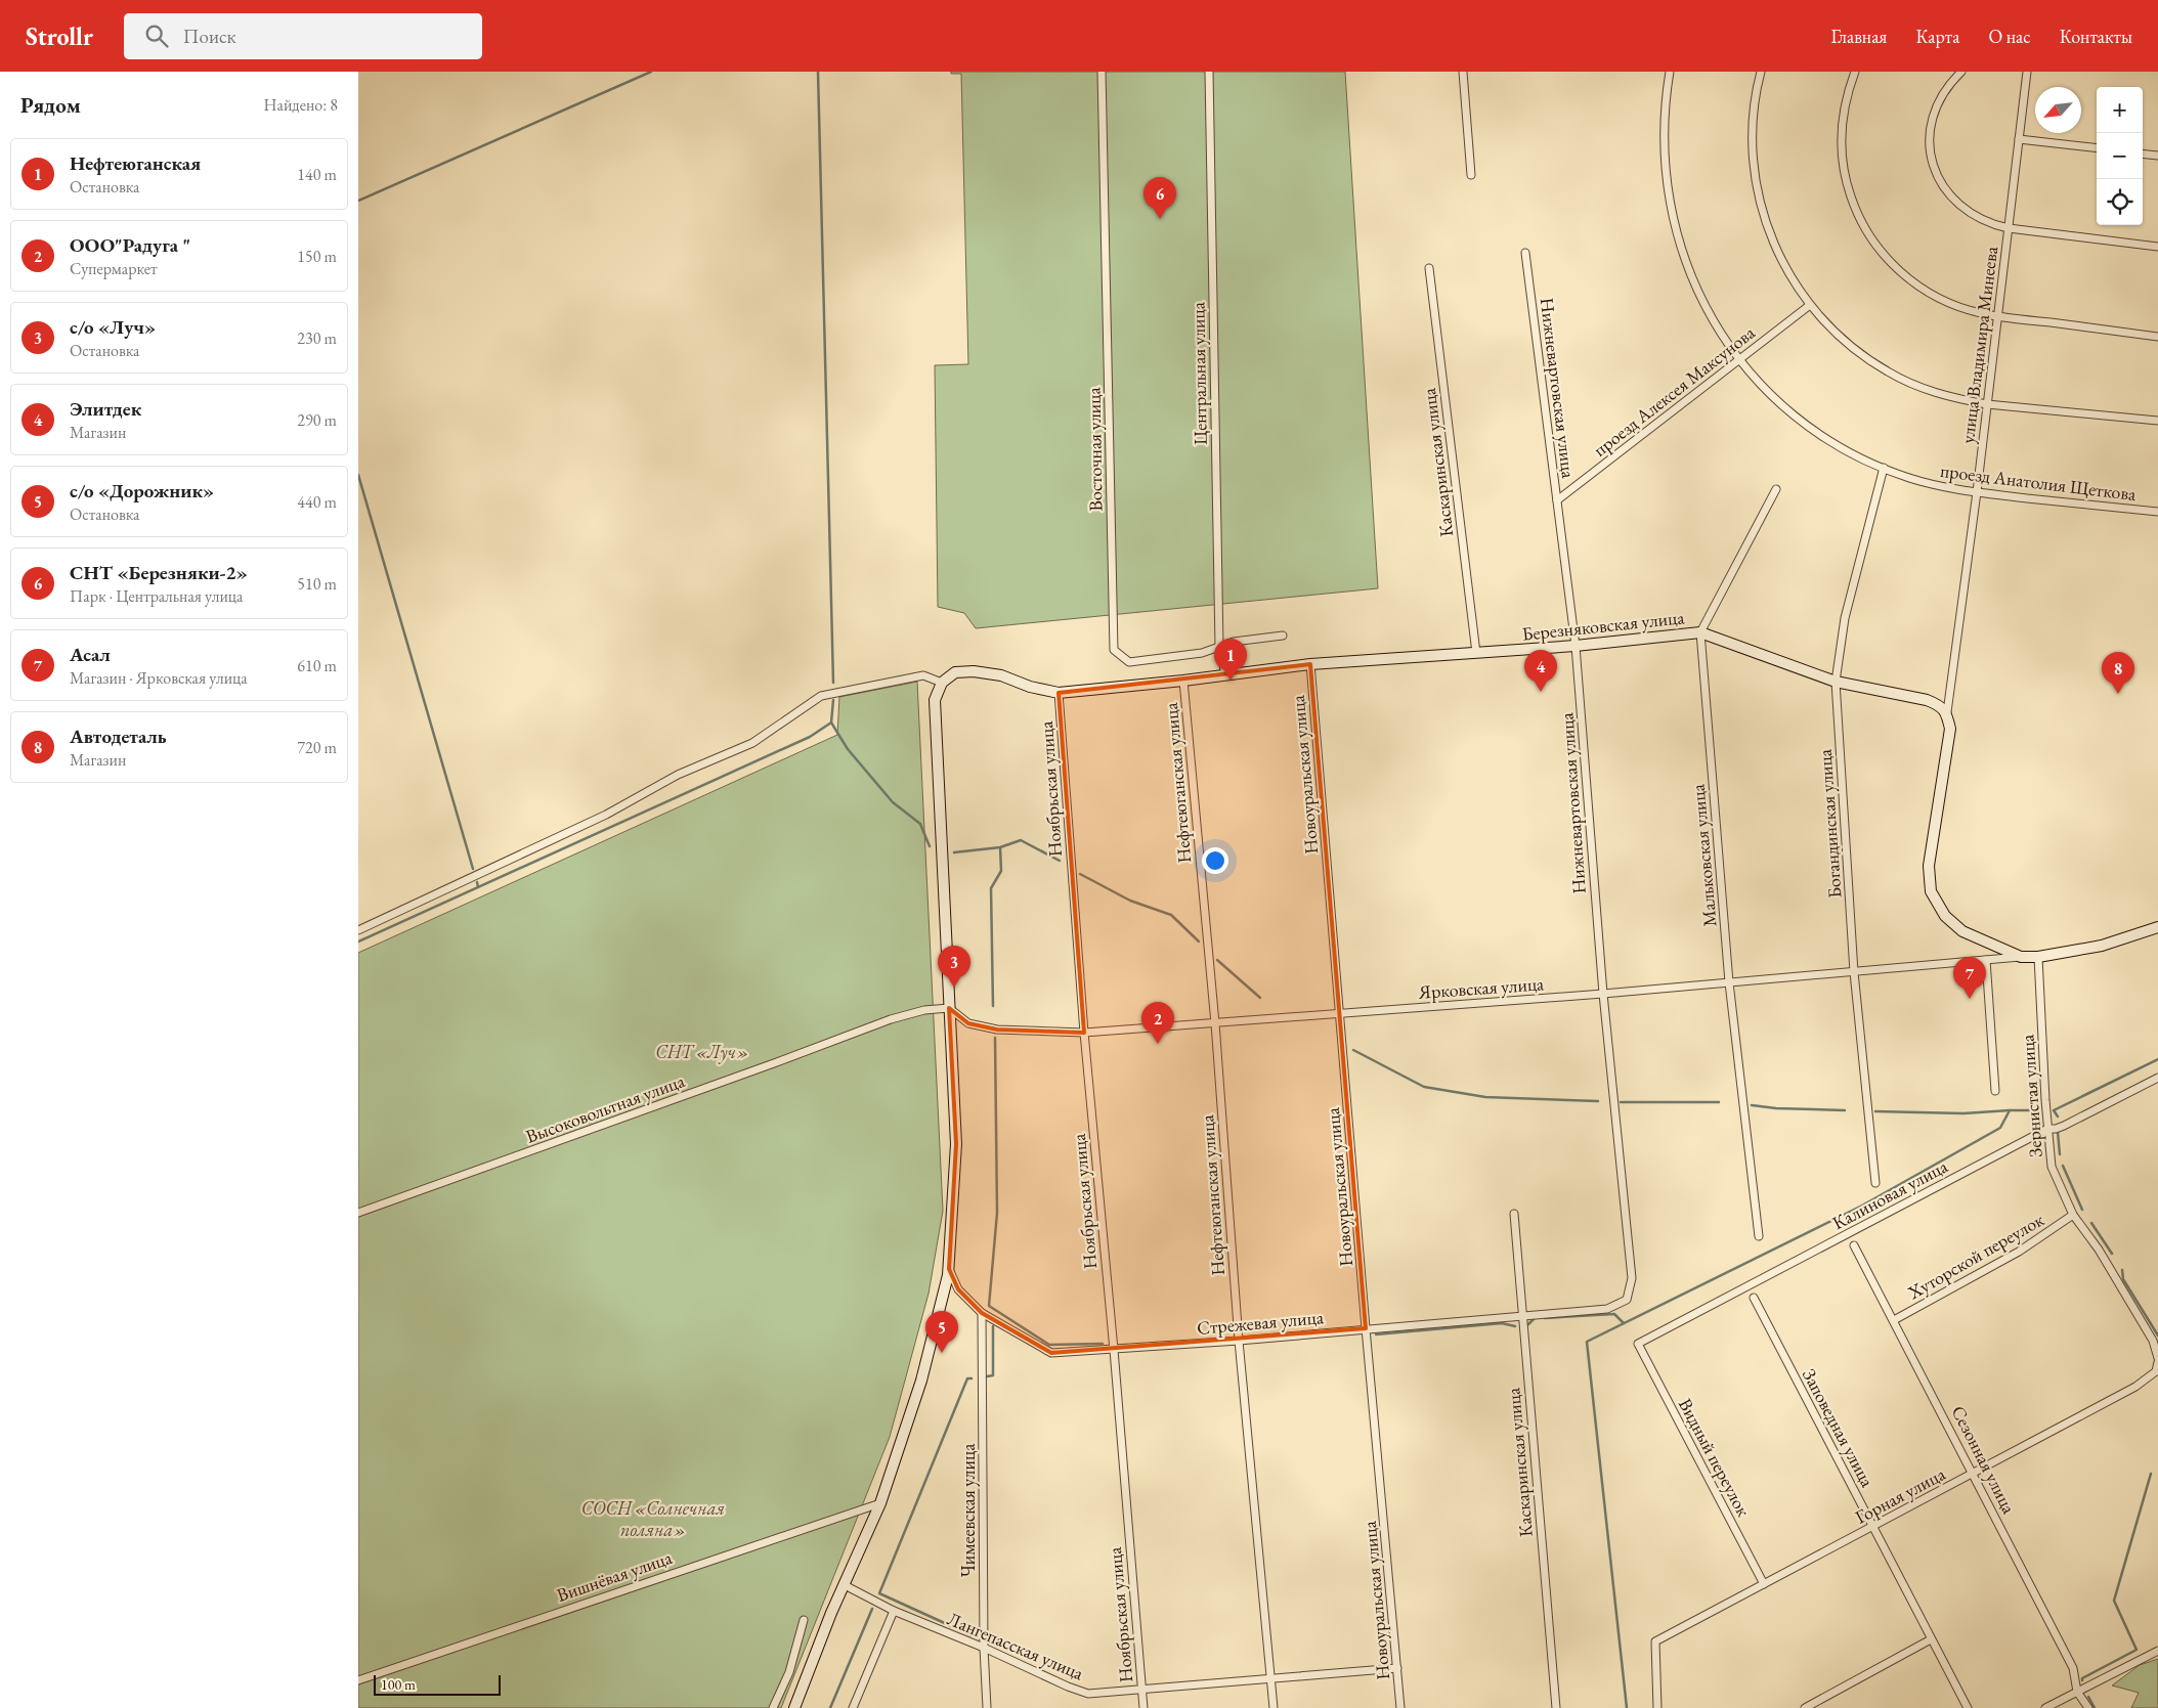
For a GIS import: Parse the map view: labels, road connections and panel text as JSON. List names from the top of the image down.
{
  "streets": {
    "street": [
      "улица Владимира Минеева",
      "Центральная улица",
      "Нижневартовская улица",
      "проезд Алексея Максунова",
      "Восточная улица",
      "Каскаринская улица",
      "проезд Анатолия Щеткова",
      "Березняковская улица",
      "Новоуральская улица",
      "Нефтеюганская улица",
      "Ноябрьская улица",
      "Богандинская улица",
      "Мальковская улица",
      "Ярковская улица",
      "Зернистая улица",
      "Высоковольтная улица",
      "Калиновая улица",
      "Хуторской переулок",
      "Стрежевая улица",
      "Заповедная улица",
      "Видный переулок",
      "Сезонная улица",
      "Горная улица",
      "Чимеевская улица",
      "Вишнёвая улица",
      "Лангепасская улица"
    ]
  },
  "crossings": [
    ["улица Владимира Минеева", "проезд Анатолия Щеткова"],
    ["улица Владимира Минеева", "Березняковская улица"],
    ["Центральная улица", "Восточная улица"],
    ["Центральная улица", "Березняковская улица"],
    ["Нижневартовская улица", "проезд Алексея Максунова"],
    ["Нижневартовская улица", "Березняковская улица"],
    ["Нижневартовская улица", "Ярковская улица"],
    ["Нижневартовская улица", "Стрежевая улица"],
    ["проезд Алексея Максунова", "проезд Анатолия Щеткова"],
    ["Каскаринская улица", "Березняковская улица"],
    ["Каскаринская улица", "Стрежевая улица"],
    ["проезд Анатолия Щеткова", "Богандинская улица"],
    ["Березняковская улица", "Новоуральская улица"],
    ["Березняковская улица", "Нефтеюганская улица"],
    ["Березняковская улица", "Ноябрьская улица"],
    ["Березняковская улица", "Богандинская улица"],
    ["Березняковская улица", "Мальковская улица"],
    ["Новоуральская улица", "Ярковская улица"],
    ["Новоуральская улица", "Стрежевая улица"],
    ["Новоуральская улица", "Лангепасская улица"],
    ["Нефтеюганская улица", "Ярковская улица"],
    ["Нефтеюганская улица", "Стрежевая улица"],
    ["Нефтеюганская улица", "Лангепасская улица"],
    ["Ноябрьская улица", "Ярковская улица"],
    ["Ноябрьская улица", "Стрежевая улица"],
    ["Ноябрьская улица", "Лангепасская улица"],
    ["Богандинская улица", "Ярковская улица"],
    ["Мальковская улица", "Ярковская улица"],
    ["Ярковская улица", "Высоковольтная улица"],
    ["Зернистая улица", "Калиновая улица"],
    ["Зернистая улица", "Хуторской переулок"],
    ["Калиновая улица", "Видный переулок"],
    ["Хуторской переулок", "Сезонная улица"],
    ["Стрежевая улица", "Чимеевская улица"],
    ["Заповедная улица", "Горная улица"],
    ["Видный переулок", "Горная улица"],
    ["Сезонная улица", "Горная улица"],
    ["Чимеевская улица", "Лангепасская улица"]
  ],
  "parks": ["СНТ «Луч»", "СОСН «Солнечная поляна»"],
  "scale_bar": "100 m",
  "north": "bottom left",
  "page": {
    "header": "Strollr",
    "search": "Поиск",
    "nav": [
      "Главная",
      "Карта",
      "О нас",
      "Контакты"
    ],
    "heading": ["Рядом", "Найдено: 8"],
    "map_buttons": ["+", "−"],
    "list": [
      {
        "mark": "1",
        "name": "Нефтеюганская",
        "note": "Остановка",
        "value": "140 m"
      },
      {
        "mark": "2",
        "name": "ООО\"Радуга \"",
        "note": "Супермаркет",
        "value": "150 m"
      },
      {
        "mark": "3",
        "name": "с/о «Луч»",
        "note": "Остановка",
        "value": "230 m"
      },
      {
        "mark": "4",
        "name": "Элитдек",
        "note": "Магазин",
        "value": "290 m"
      },
      {
        "mark": "5",
        "name": "с/о «Дорожник»",
        "note": "Остановка",
        "value": "440 m"
      },
      {
        "mark": "6",
        "name": "СНТ «Березняки-2»",
        "note": "Парк · Центральная улица",
        "value": "510 m"
      },
      {
        "mark": "7",
        "name": "Асал",
        "note": "Магазин · Ярковская улица",
        "value": "610 m"
      },
      {
        "mark": "8",
        "name": "Автодеталь",
        "note": "Магазин",
        "value": "720 m"
      }
    ],
    "pins": [
      "6",
      "1",
      "4",
      "8",
      "3",
      "7",
      "2",
      "5"
    ],
    "scale": "100 m"
  }
}
